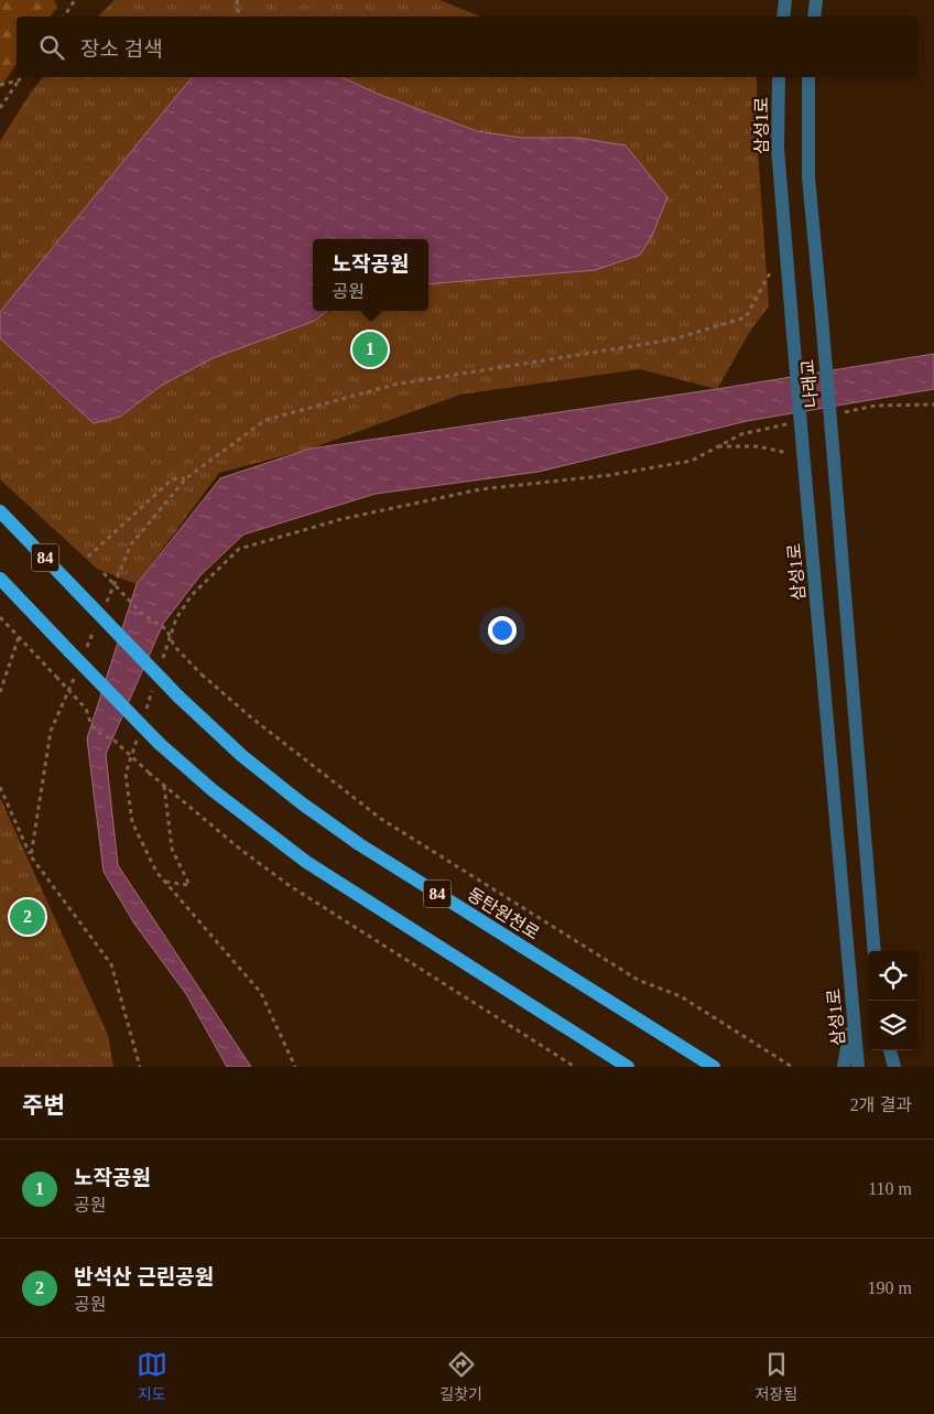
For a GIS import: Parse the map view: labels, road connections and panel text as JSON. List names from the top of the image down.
{
  "streets": {
    "main road": ["84", "동탄원천로"],
    "street": ["삼성1로", "나래교"]
  },
  "page": {
    "search": "장소 검색",
    "popup": ["노작공원", "공원"],
    "pins": ["1", "2"],
    "heading": ["주변", "2개 결과"],
    "list": [
      {
        "mark": "1",
        "name": "노작공원",
        "note": "공원",
        "value": "110 m"
      },
      {
        "mark": "2",
        "name": "반석산 근린공원",
        "note": "공원",
        "value": "190 m"
      }
    ],
    "nav": ["지도", "길찾기", "저장됨"]
  }
}
